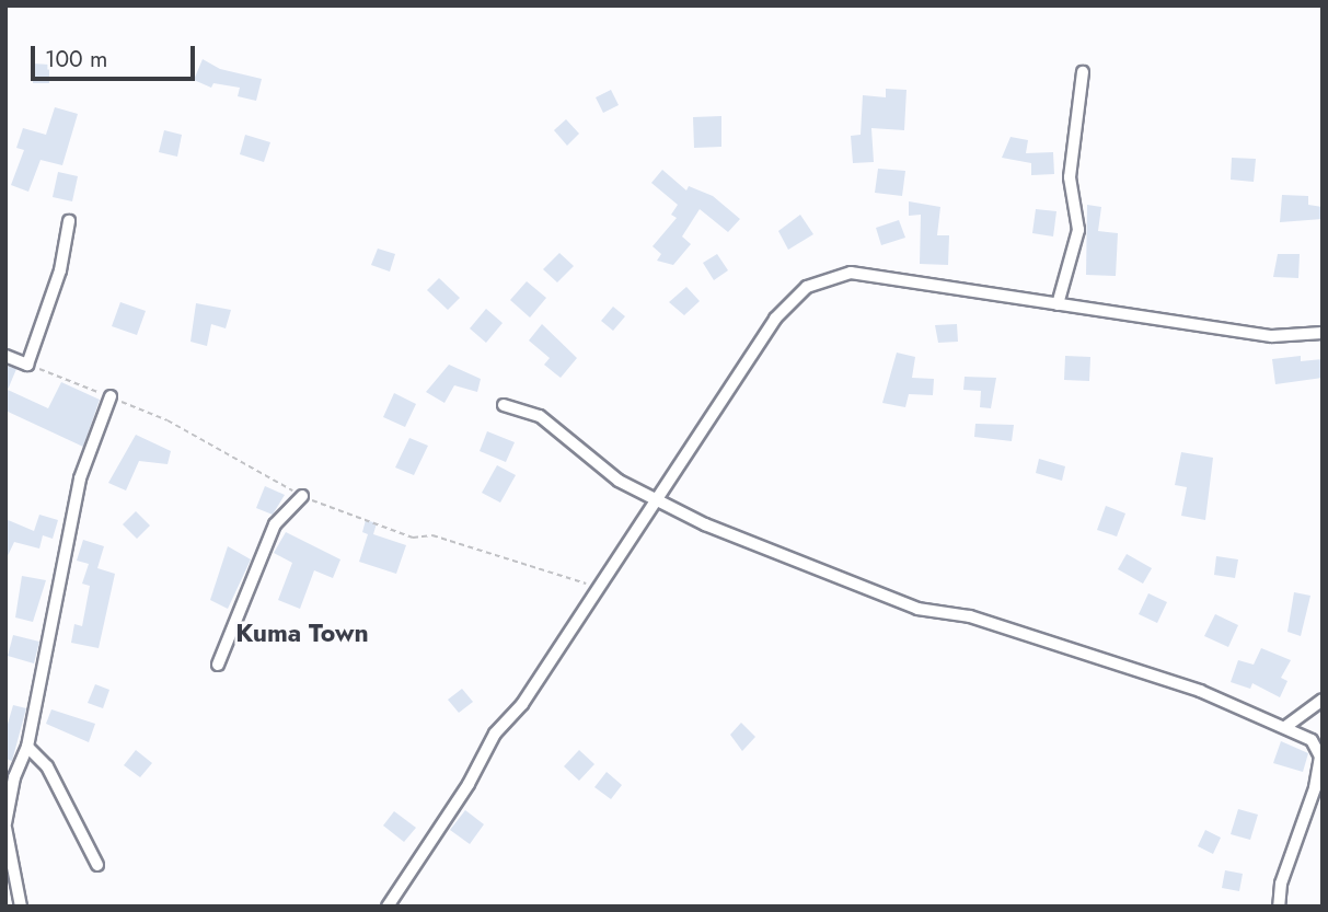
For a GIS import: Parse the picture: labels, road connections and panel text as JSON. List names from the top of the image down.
{
  "districts": ["Kuma Town"],
  "scale_bar": "100 m"
}
